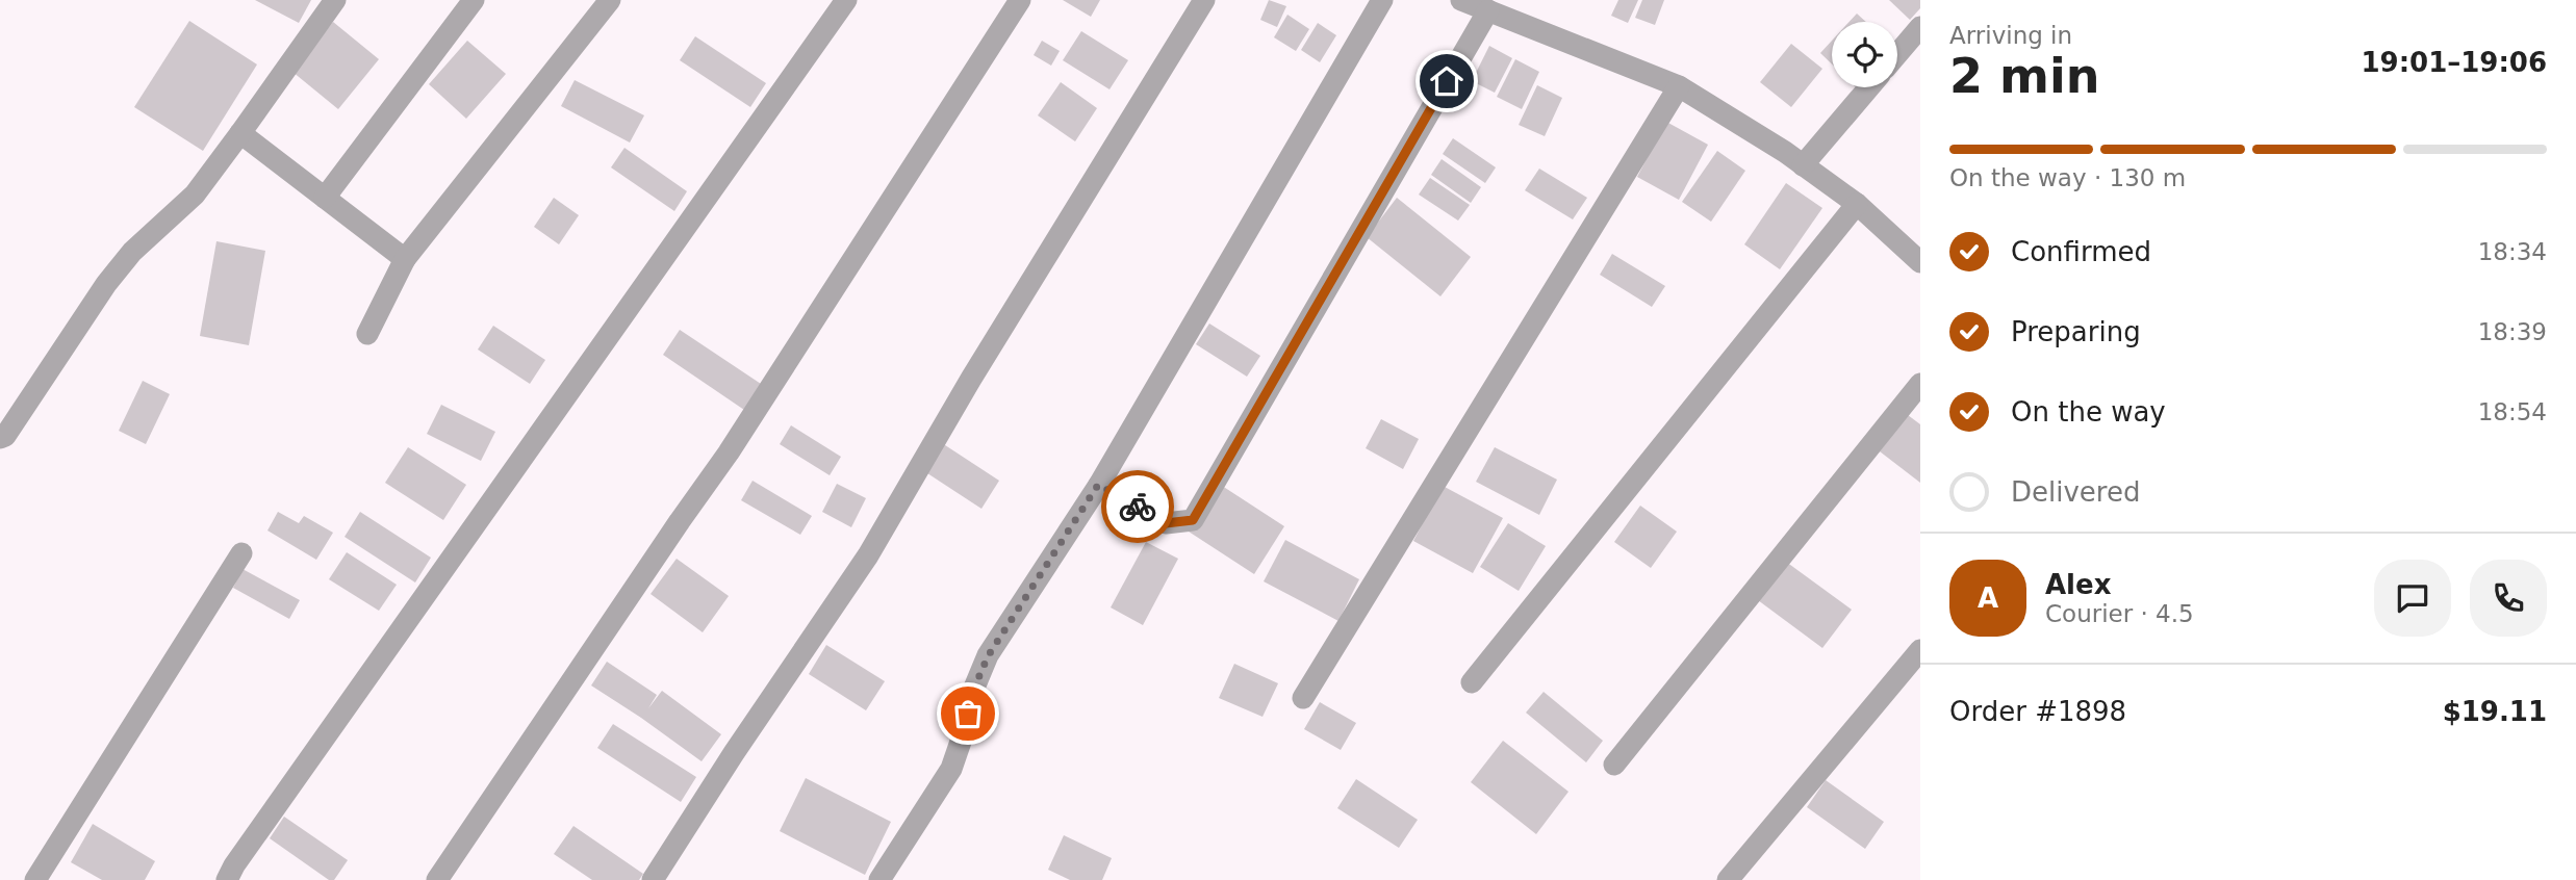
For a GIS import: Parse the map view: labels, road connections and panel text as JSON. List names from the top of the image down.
{
  "page": {
    "heading": ["2 min", "Arriving in", "19:01–19:06"],
    "panel": [
      "Alex",
      "Courier · 4.5",
      "Order #1898",
      "$19.11"
    ],
    "bar": "On the way · 130 m",
    "list": [
      ["Confirmed", "18:34"],
      ["Preparing", "18:39"],
      ["On the way", "18:54"],
      "Delivered"
    ],
    "round": "A"
  }
}
